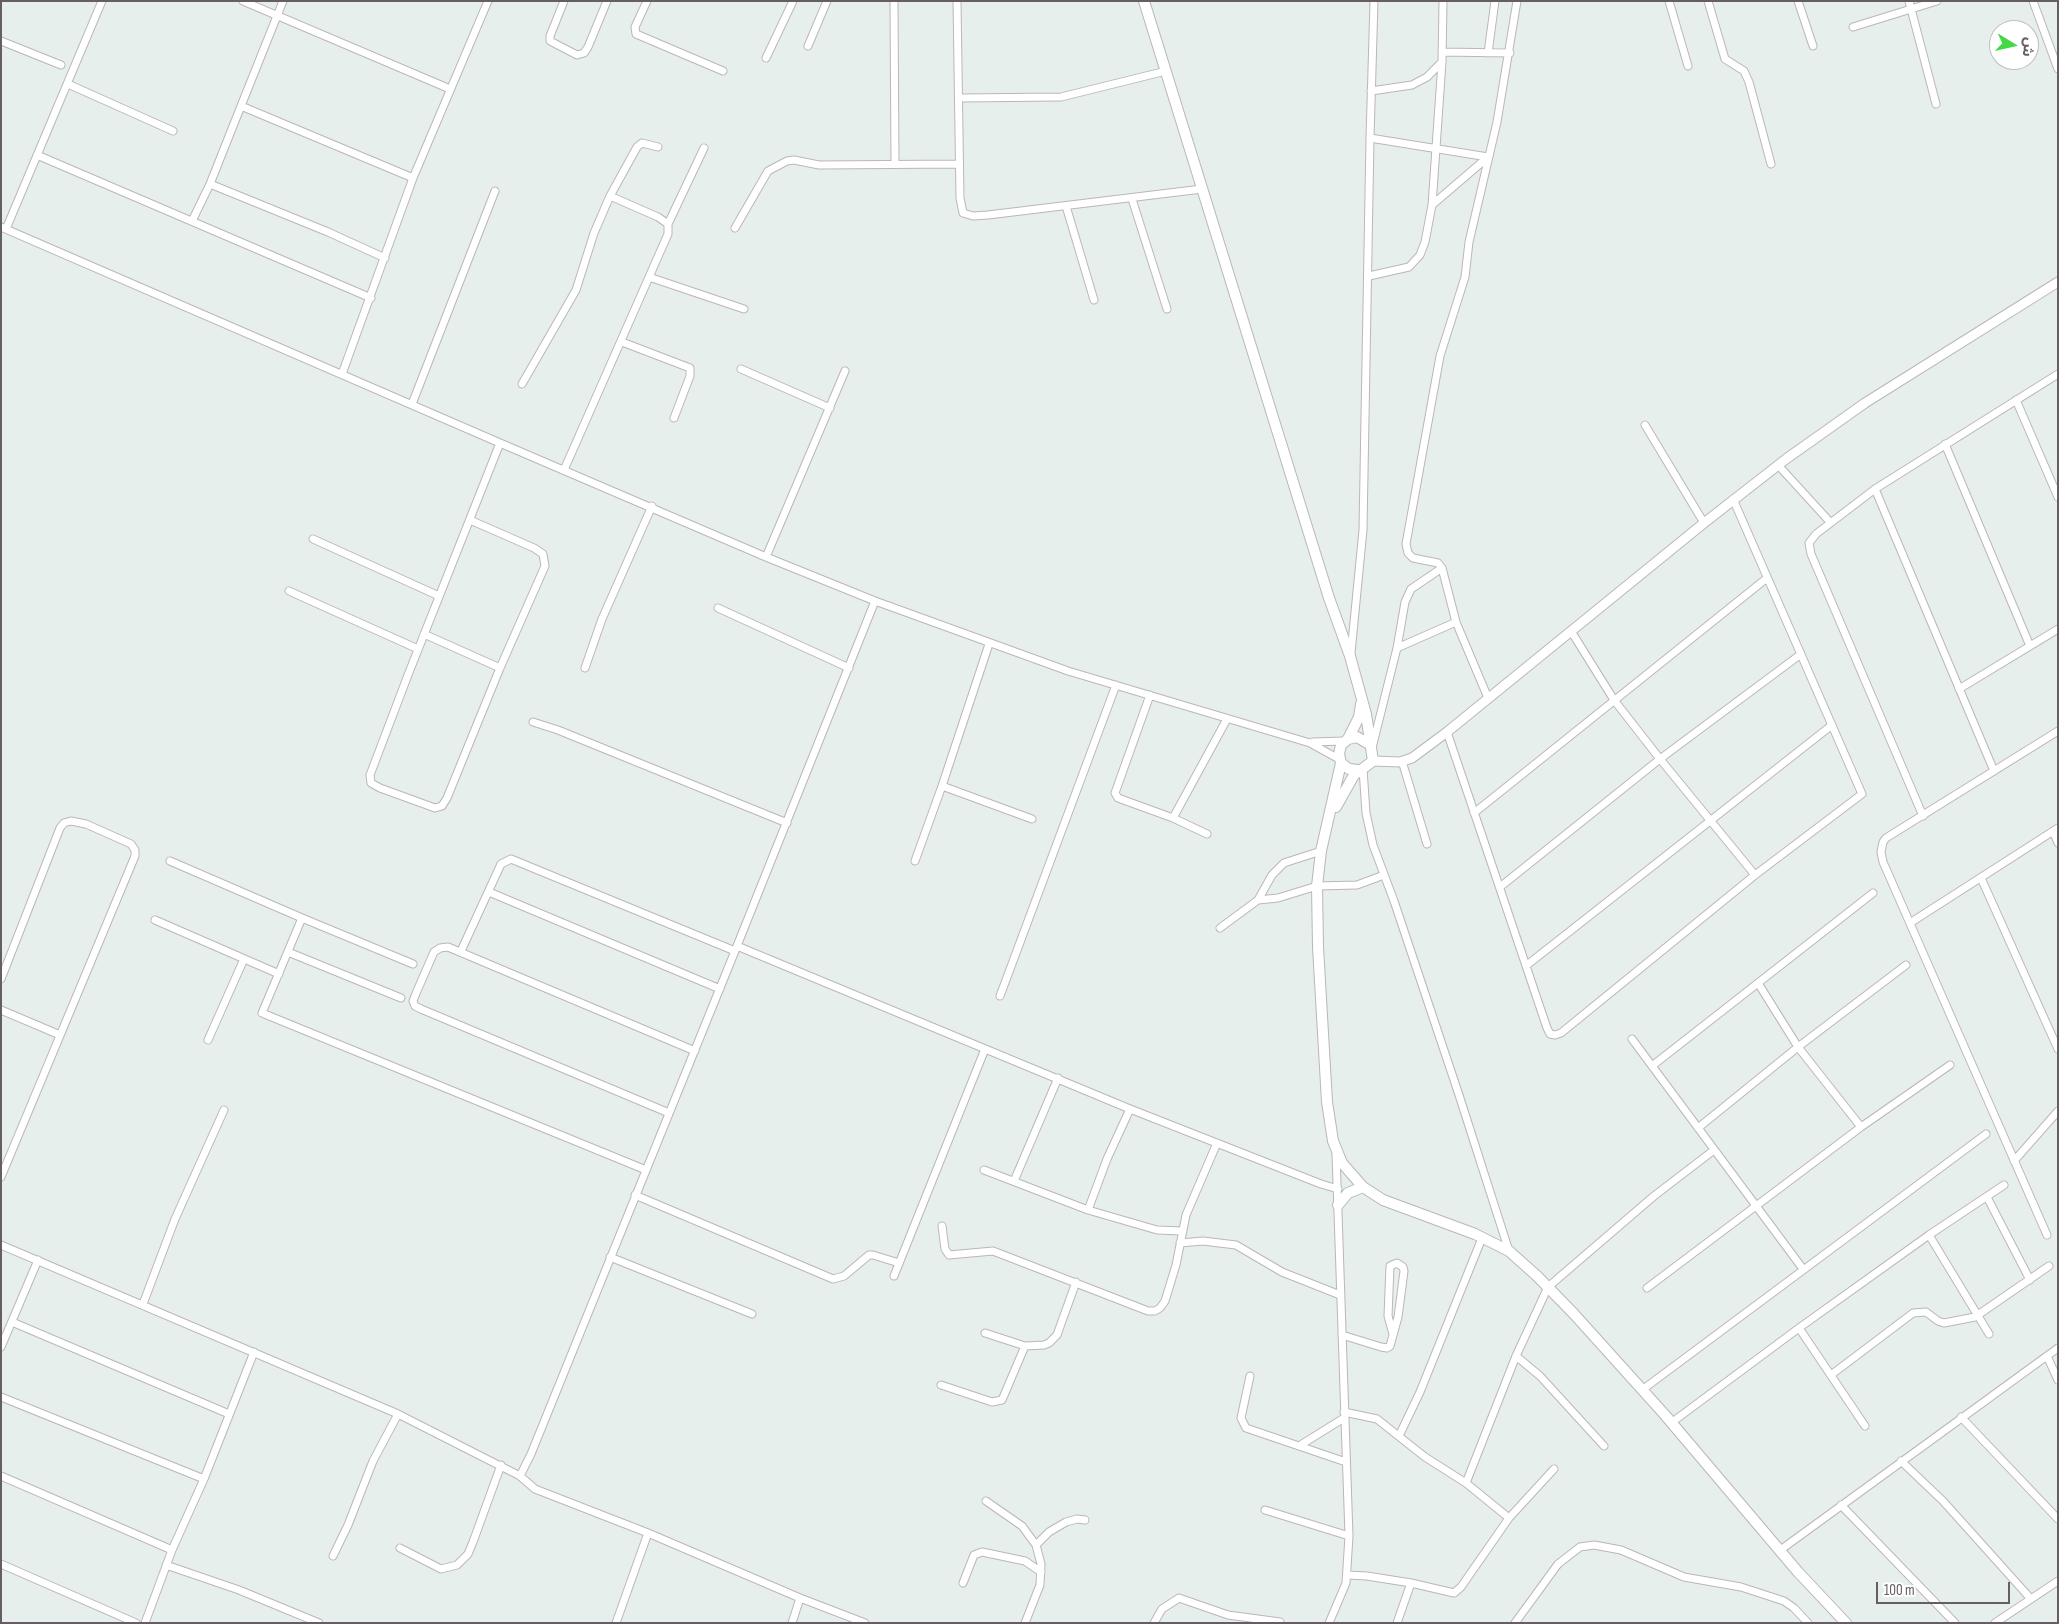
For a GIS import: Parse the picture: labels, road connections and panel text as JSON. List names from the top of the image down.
{
  "scale_bar": "100 m",
  "north": "right"
}
